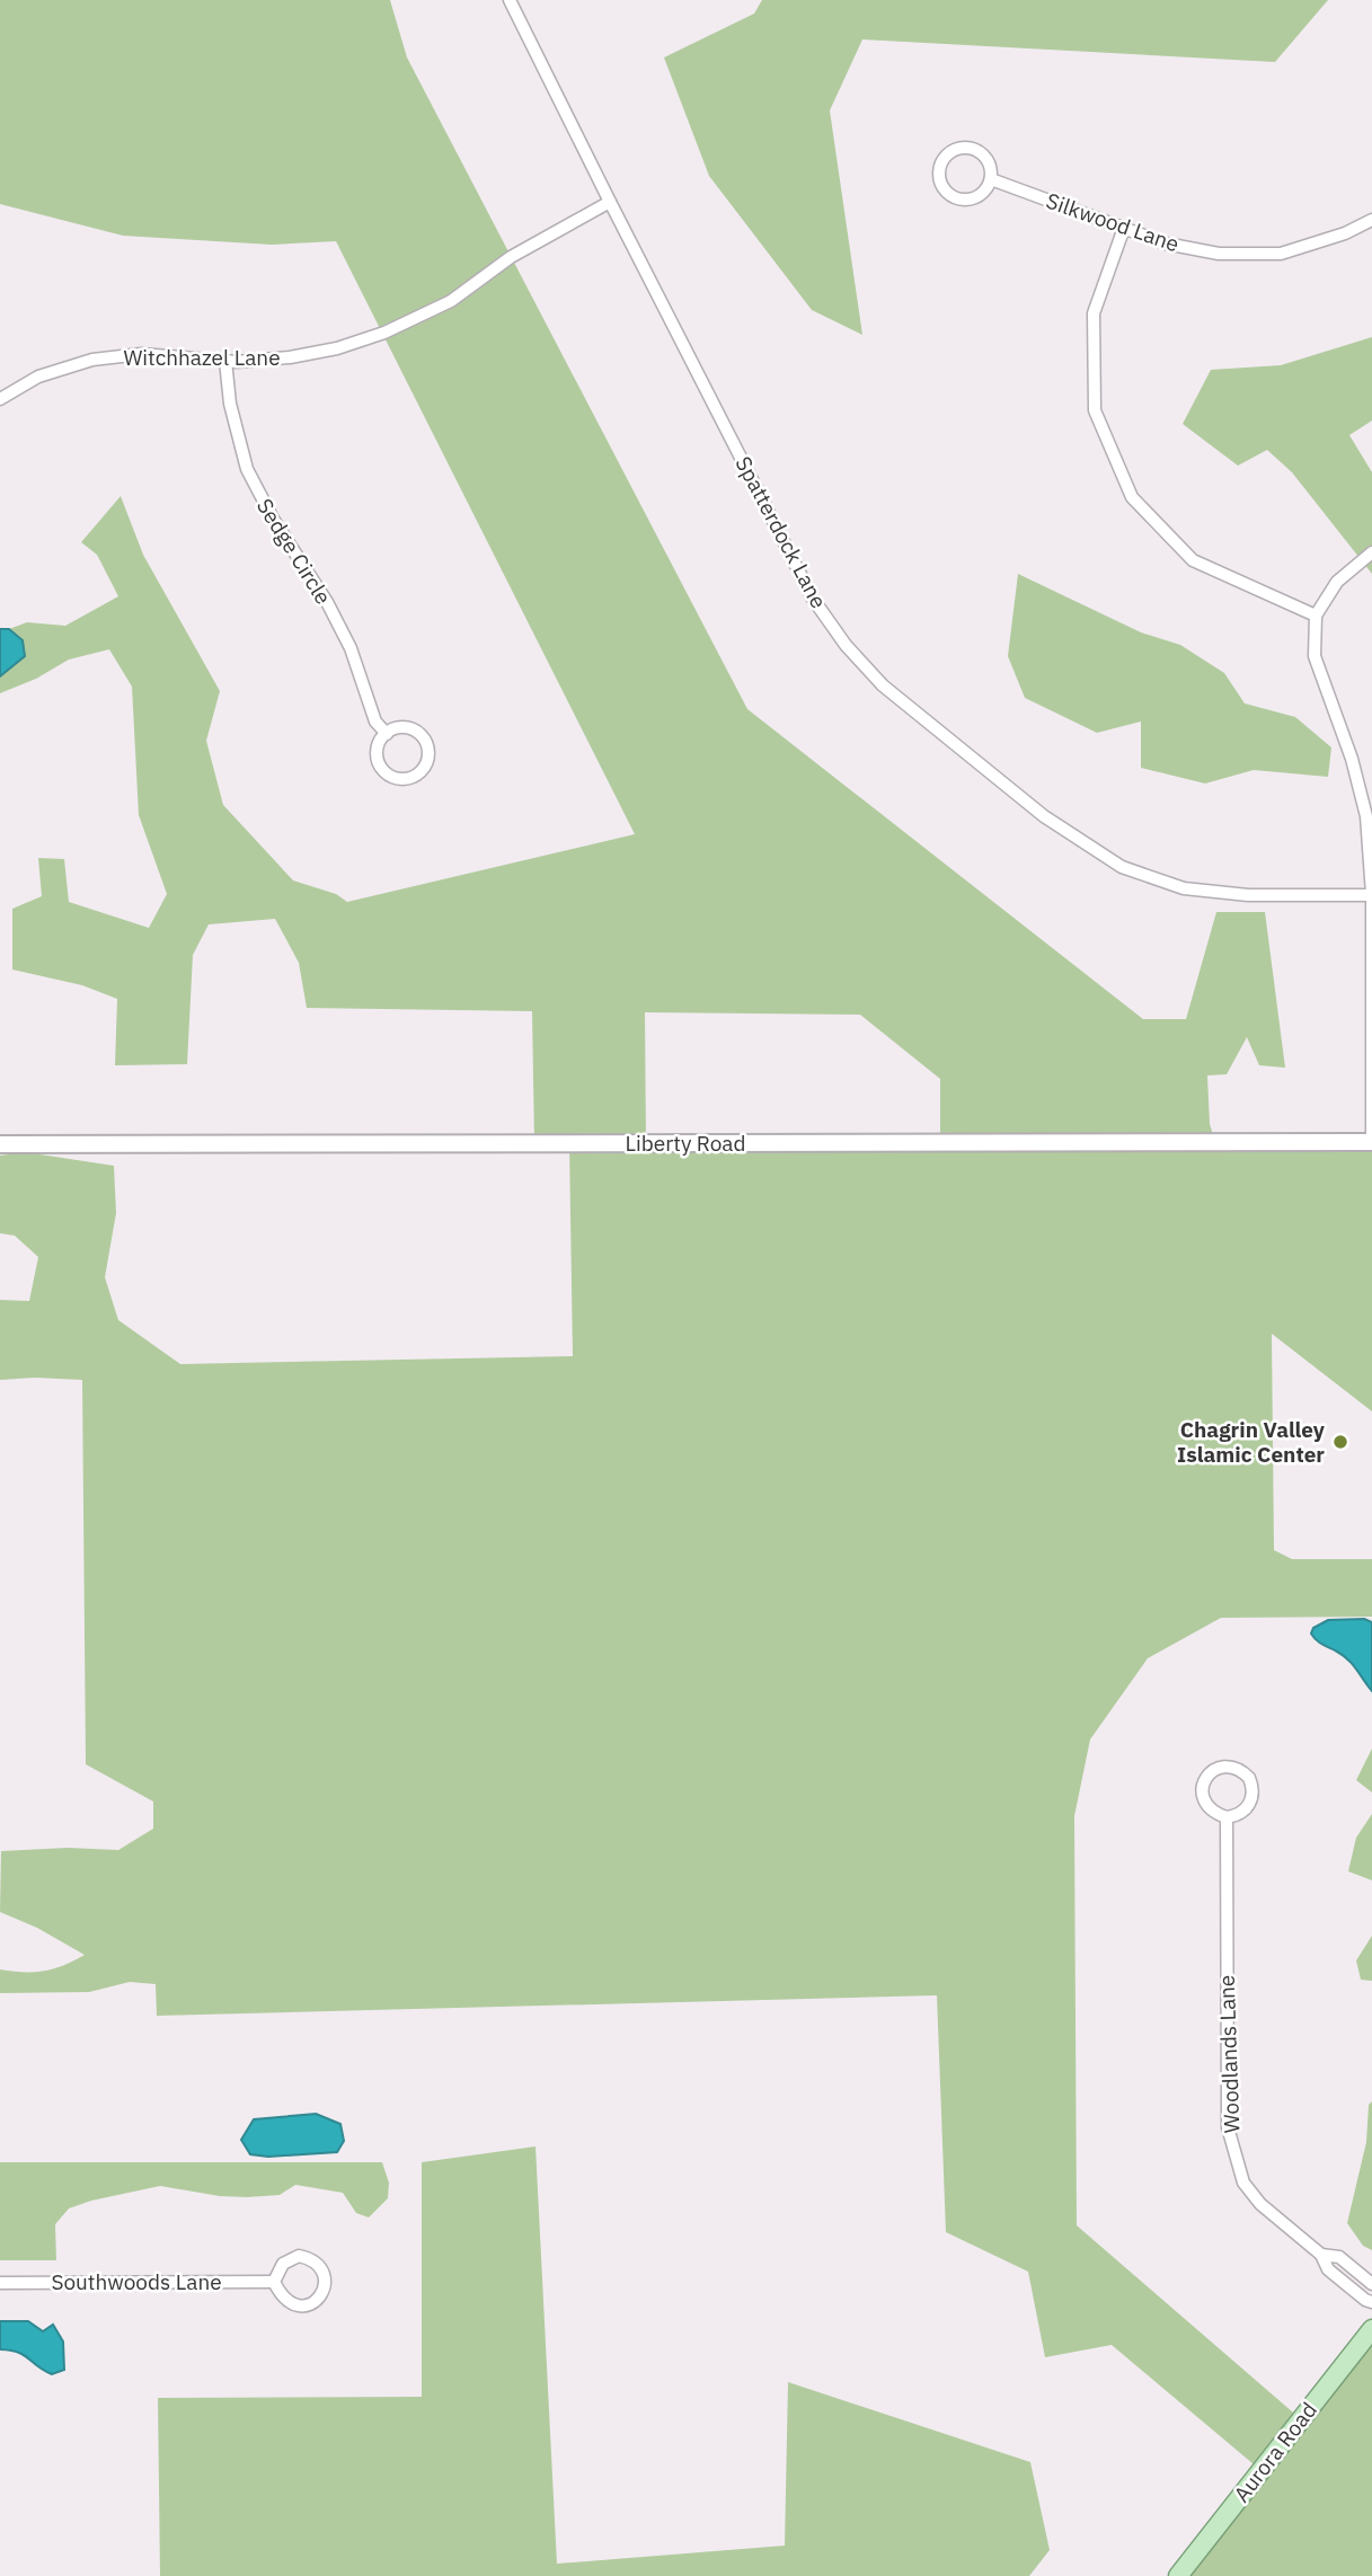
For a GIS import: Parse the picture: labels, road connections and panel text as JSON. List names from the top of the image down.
{
  "streets": {
    "main road": ["Aurora Road"],
    "street": [
      "Silkwood Lane",
      "Witchhazel Lane",
      "Spatterdock Lane",
      "Sedge Circle",
      "Liberty Road",
      "Woodlands Lane",
      "Southwoods Lane"
    ]
  },
  "crossings": [
    ["Witchhazel Lane", "Spatterdock Lane"],
    ["Witchhazel Lane", "Sedge Circle"]
  ],
  "places": ["Chagrin Valley Islamic Center"]
}
